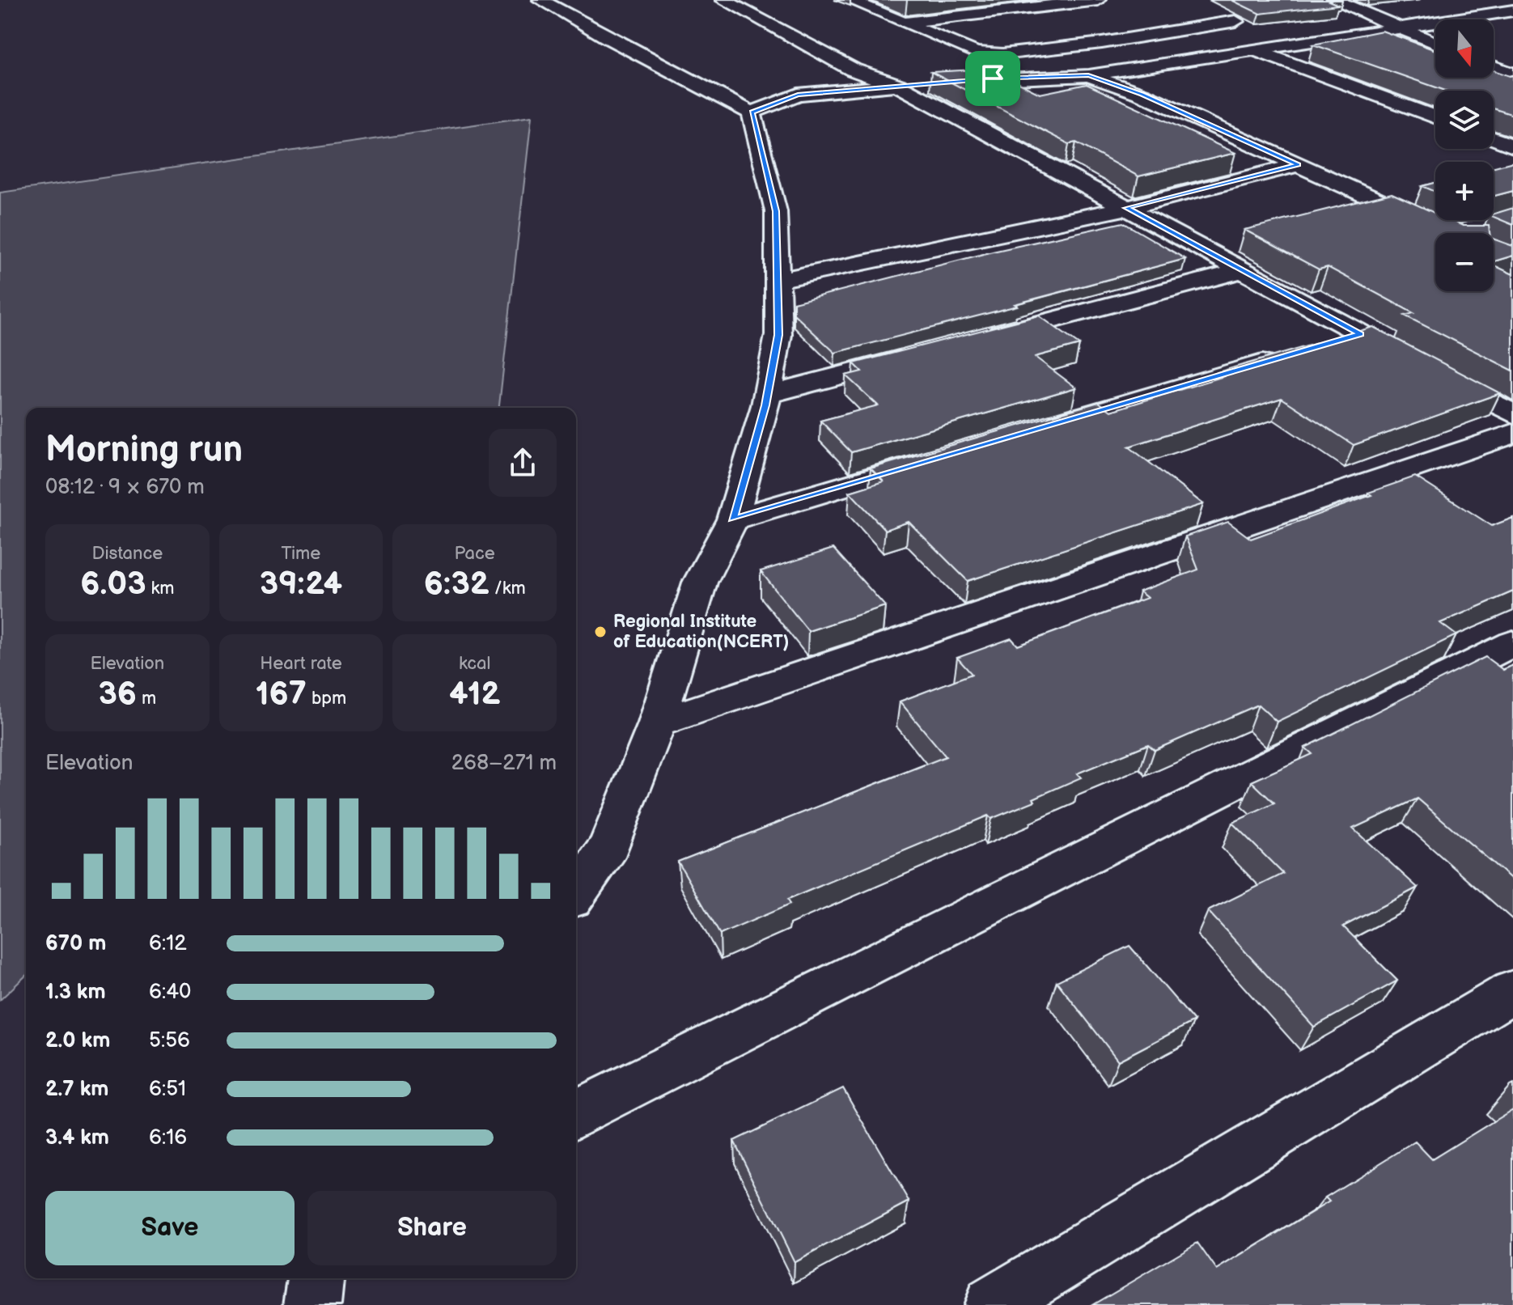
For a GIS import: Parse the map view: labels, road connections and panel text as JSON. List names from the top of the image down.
{
  "places": ["Regional Institute of Education(NCERT)"],
  "north": "bottom",
  "page": {
    "map_buttons": ["+", "−"],
    "heading": ["Morning run", "08:12 · 9 × 670 m"],
    "stats": [
      ["Distance", "6.03 km"],
      ["Time", "39:24"],
      ["Pace", "6:32 /km"],
      ["Elevation", "36 m"],
      ["Heart rate", "167 bpm"],
      ["kcal", "412"]
    ],
    "chart": ["Elevation", "268–271 m"],
    "list": [
      {
        "name": "670 m",
        "note": "6:12"
      },
      {
        "name": "1.3 km",
        "note": "6:40"
      },
      {
        "name": "2.0 km",
        "note": "5:56"
      },
      {
        "name": "2.7 km",
        "note": "6:51"
      },
      {
        "name": "3.4 km",
        "note": "6:16"
      }
    ],
    "buttons": ["Save", "Share"]
  }
}
